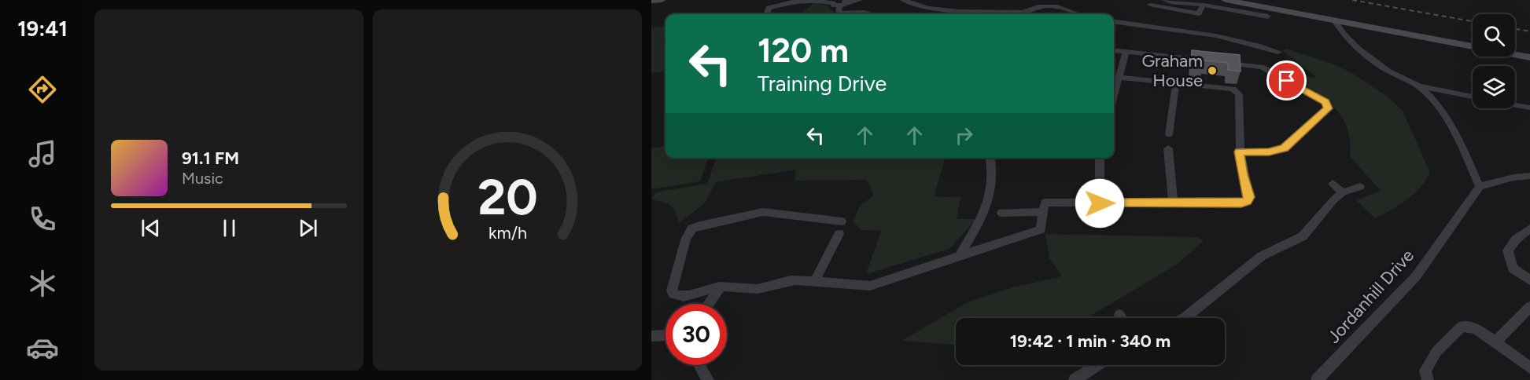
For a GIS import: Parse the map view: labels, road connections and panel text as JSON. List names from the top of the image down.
{
  "streets": {
    "street": ["Jordanhill Drive"]
  },
  "places": ["Graham House"],
  "page": {
    "tabs": "19:41",
    "turn": ["120 m", "Training Drive"],
    "song": ["91.1 FM", "Music"],
    "limit": "30",
    "trip": "19:42 · 1 min · 340 m",
    "gauge": ["20", "km/h"]
  }
}
